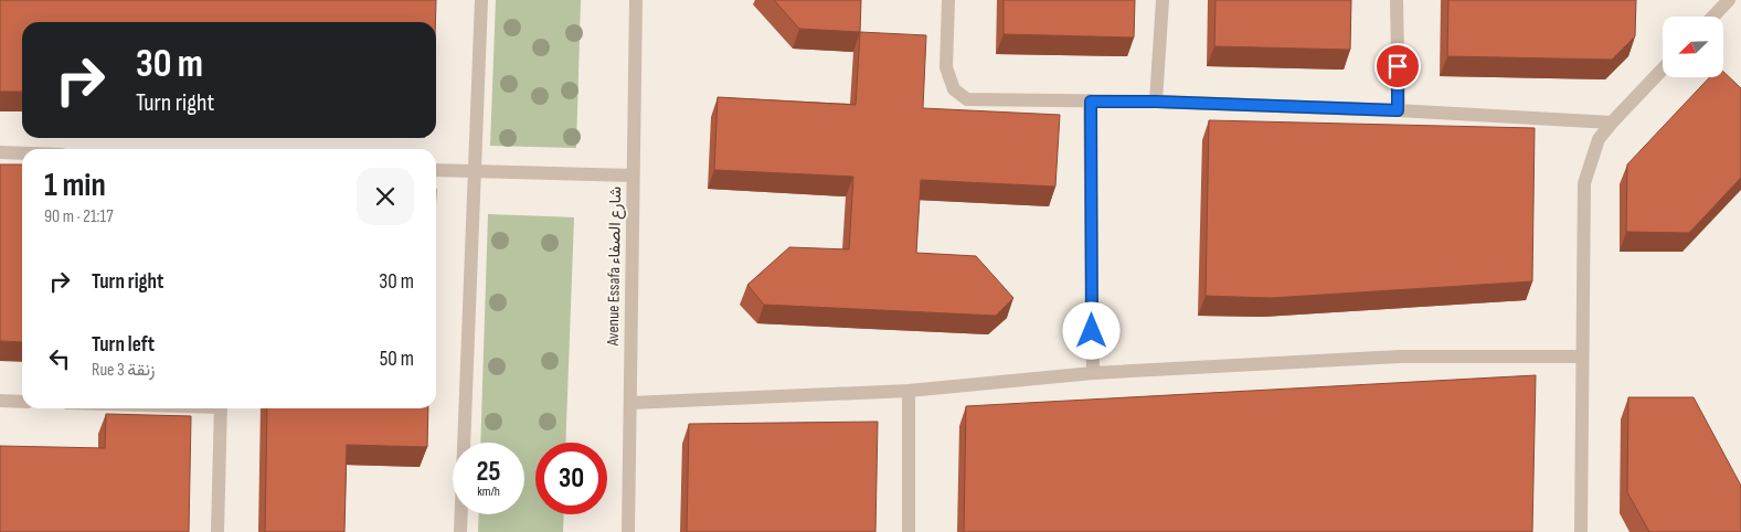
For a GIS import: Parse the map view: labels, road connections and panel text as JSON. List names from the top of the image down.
{
  "streets": {
    "street": ["Avenue Essafa شارع الصفاء"]
  },
  "north": "bottom left",
  "page": {
    "turn": ["30 m", "Turn right"],
    "heading": ["1 min", "90 m · 21:17"],
    "list": [
      {
        "name": "Turn right",
        "value": "30 m"
      },
      {
        "name": "Turn left",
        "note": "Rue 3 زنقة",
        "value": "50 m"
      }
    ],
    "speed": "25 km/h",
    "limit": "30"
  }
}
